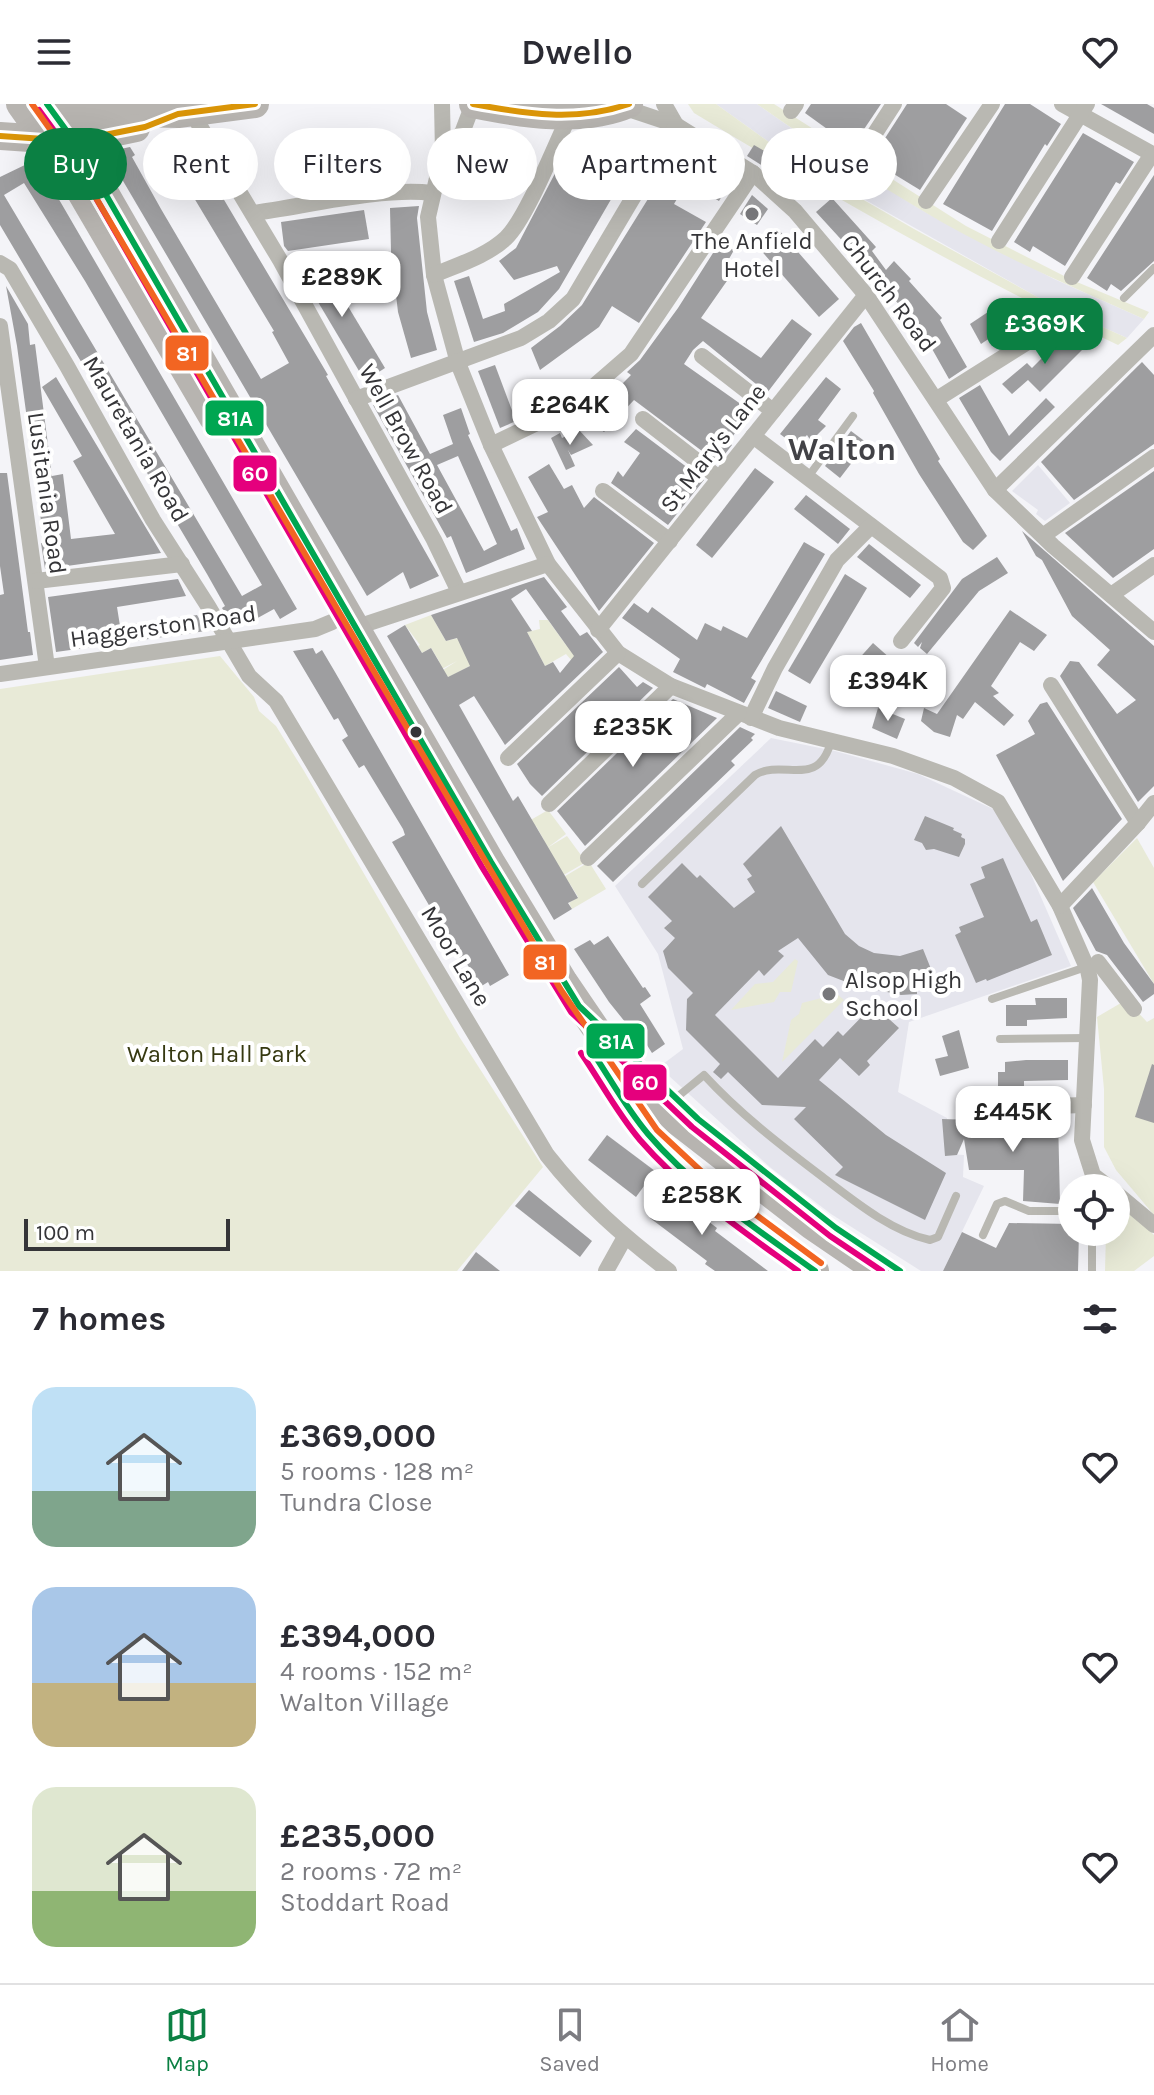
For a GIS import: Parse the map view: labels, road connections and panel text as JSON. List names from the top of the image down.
{
  "streets": {
    "street": [
      "Church Road",
      "Mauretania Road",
      "Well Brow Road",
      "St Mary's Lane",
      "Lusitania Road",
      "Haggerston Road",
      "Moor Lane"
    ]
  },
  "crossings": [
    ["Church Road", "St Mary's Lane"],
    ["Mauretania Road", "Haggerston Road"],
    ["Mauretania Road", "Moor Lane"],
    ["Well Brow Road", "Haggerston Road"],
    ["Lusitania Road", "Haggerston Road"],
    ["Haggerston Road", "Moor Lane"]
  ],
  "districts": ["Walton"],
  "parks": ["Walton Hall Park"],
  "places": ["The Anfield Hotel", "Alsop High School"],
  "lines": ["transit line 81A", "transit line 81", "transit line 60"],
  "scale_bar": "100 m",
  "page": {
    "header": "Dwello",
    "chip": [
      "Buy",
      "Rent",
      "Filters",
      "New",
      "Apartment",
      "House"
    ],
    "price": [
      "£289K",
      "£369K",
      "£264K",
      "£394K",
      "£235K",
      "£445K",
      "£258K"
    ],
    "scale": "100 m",
    "heading": "7 homes",
    "list": [
      {
        "name": "£369,000",
        "note": "5 rooms · 128 m² · Tundra Close"
      },
      {
        "name": "£394,000",
        "note": "4 rooms · 152 m² · Walton Village"
      },
      {
        "name": "£235,000",
        "note": "2 rooms · 72 m² · Stoddart Road"
      }
    ],
    "tabs": ["Map", "Saved", "Home"]
  }
}
